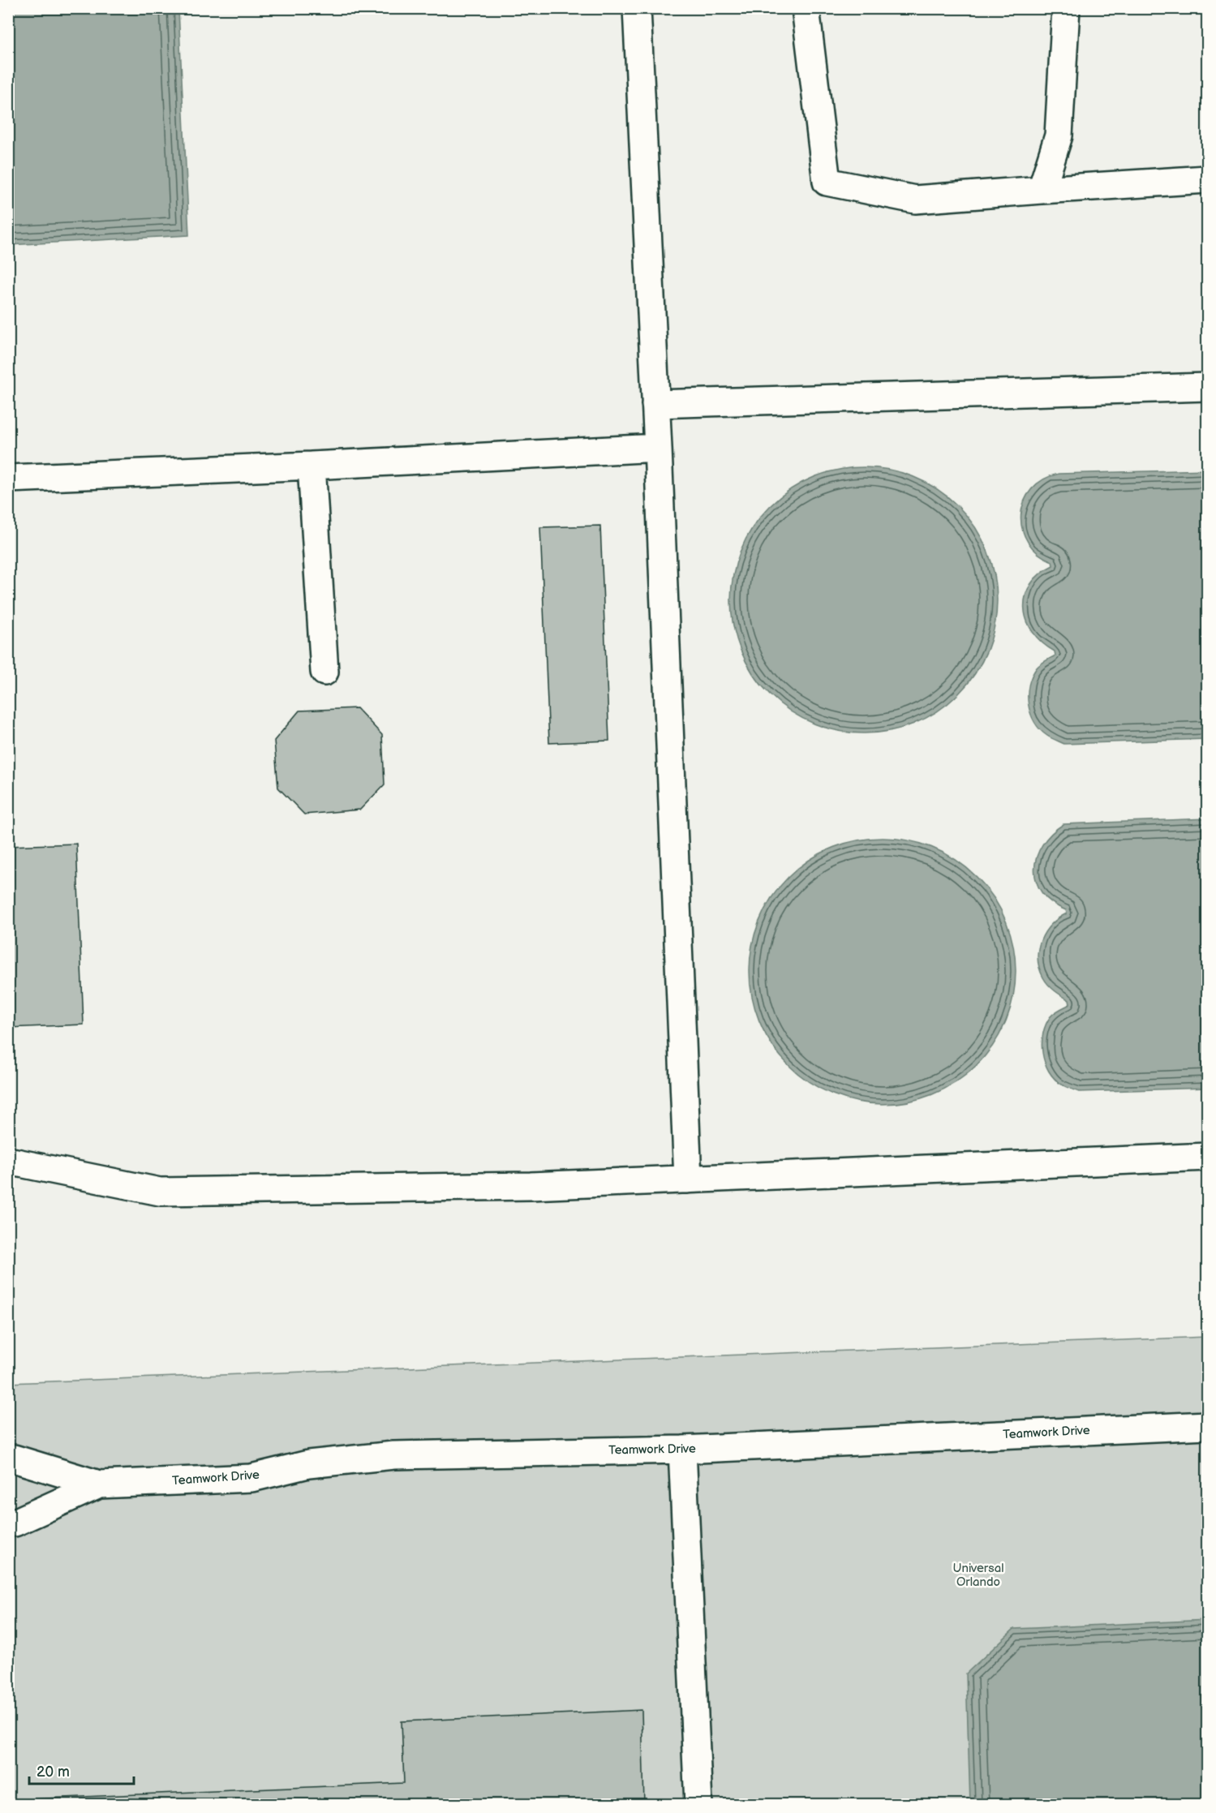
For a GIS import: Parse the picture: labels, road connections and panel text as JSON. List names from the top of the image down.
{
  "streets": {
    "street": ["Teamwork Drive"]
  },
  "parks": ["Universal Orlando"],
  "scale_bar": "20 m"
}
